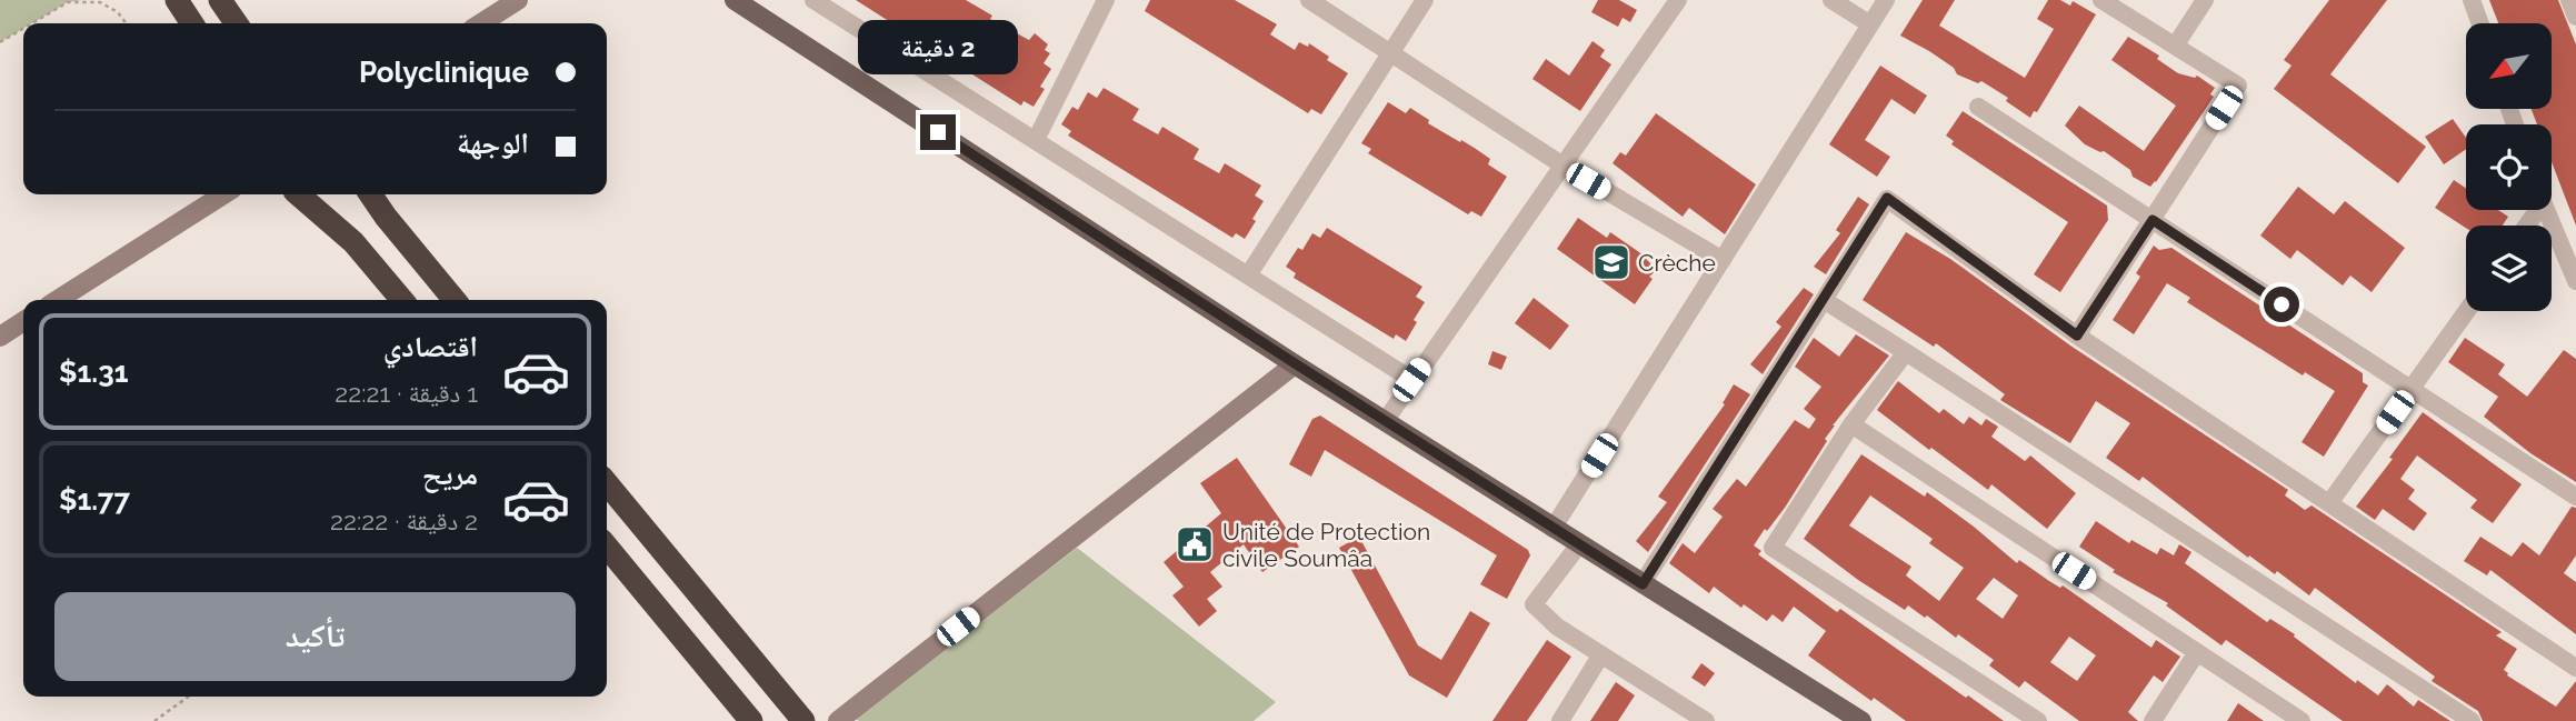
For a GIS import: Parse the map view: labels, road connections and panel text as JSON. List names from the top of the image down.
{
  "places": {
    "school or university": ["Crèche"],
    "public building": ["Unité de Protection civile Soumâa"]
  },
  "north": "bottom left",
  "page": {
    "bubble": "2 دقيقة",
    "banner": ["Polyclinique", "الوجهة"],
    "list": [
      {
        "name": "اقتصادي",
        "note": "1 دقيقة · 22:21",
        "value": "$1.31"
      },
      {
        "name": "مريح",
        "note": "2 دقيقة · 22:22",
        "value": "$1.77"
      }
    ],
    "buttons": "تأكيد"
  }
}
